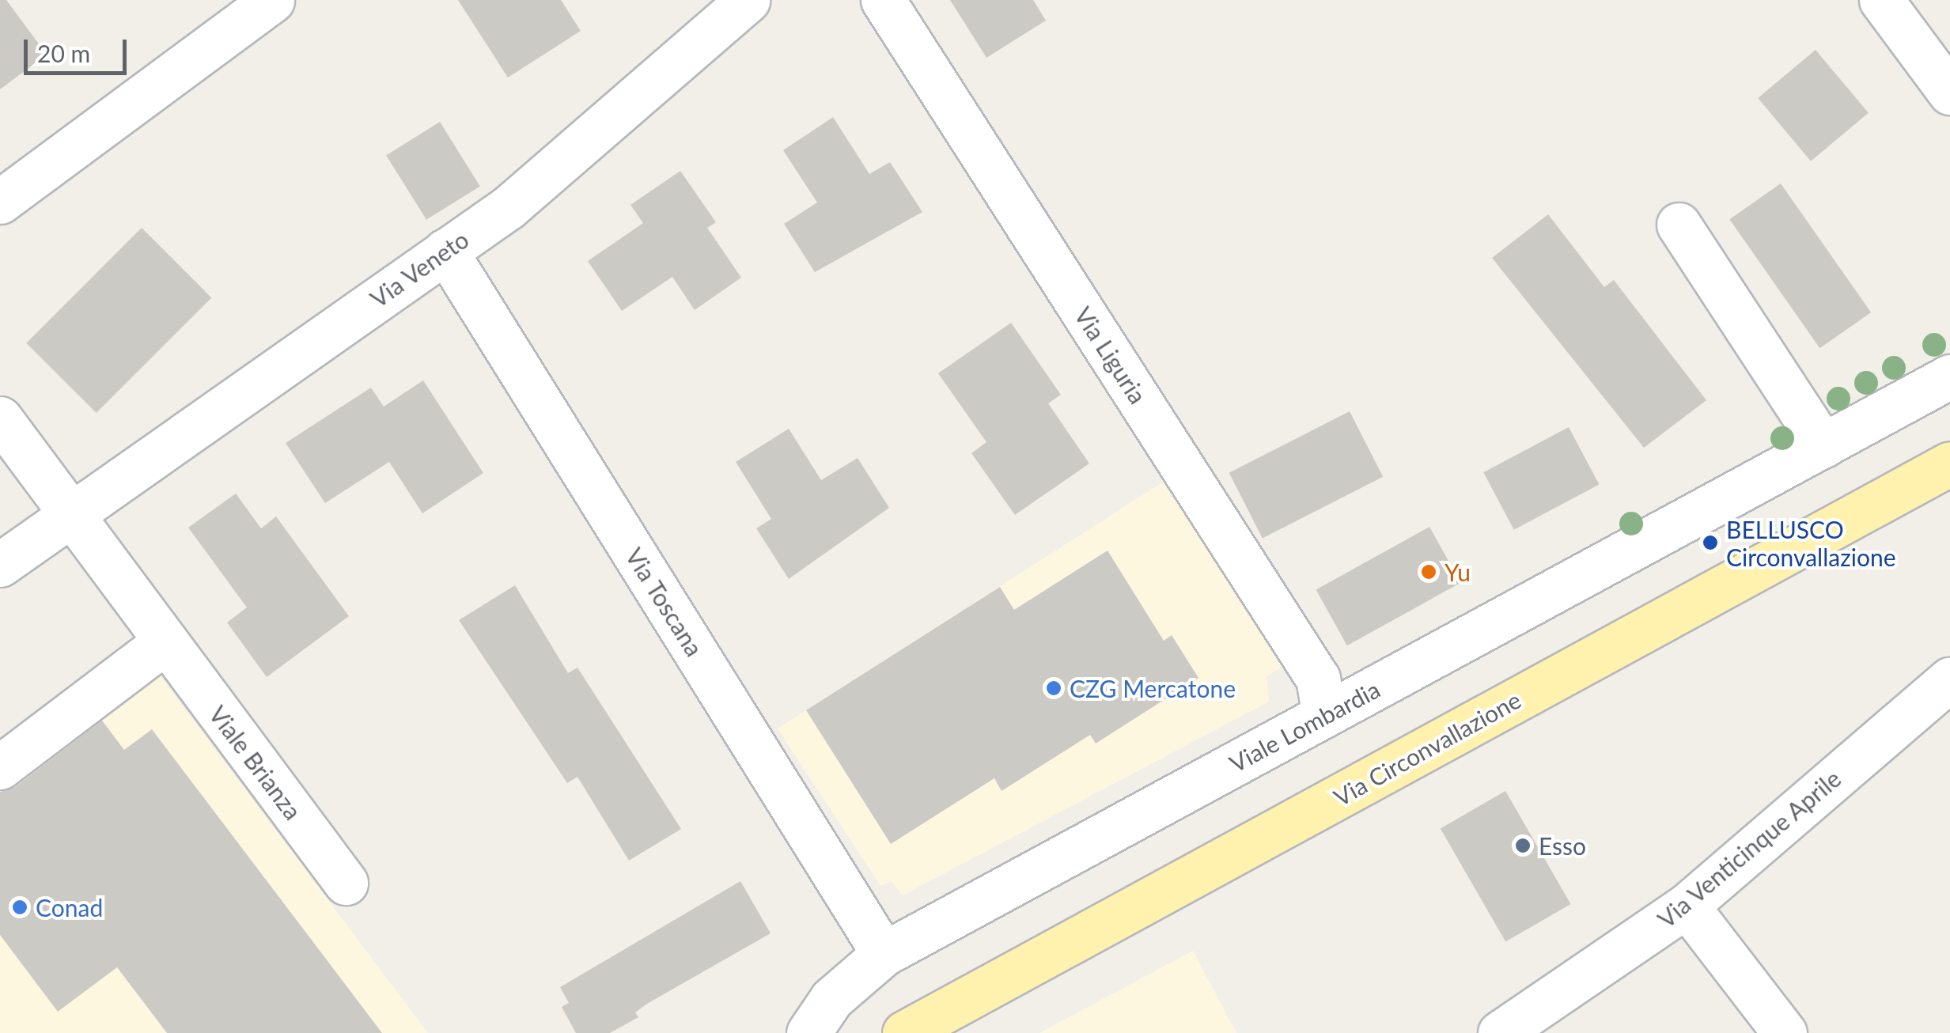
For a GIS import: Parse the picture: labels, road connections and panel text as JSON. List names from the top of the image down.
{
  "streets": {
    "main road": ["Via Circonvallazione"],
    "street": [
      "Via Veneto",
      "Via Liguria",
      "Via Toscana",
      "Viale Lombardia",
      "Viale Brianza",
      "Via Venticinque Aprile"
    ]
  },
  "crossings": [
    ["Via Veneto", "Via Toscana"],
    ["Via Veneto", "Viale Brianza"],
    ["Via Liguria", "Viale Lombardia"],
    ["Via Toscana", "Viale Lombardia"]
  ],
  "places": [
    "BELLUSCO Circonvallazione",
    "Yu",
    "CZG Mercatone",
    "Esso",
    "Conad"
  ],
  "scale_bar": "20 m"
}
